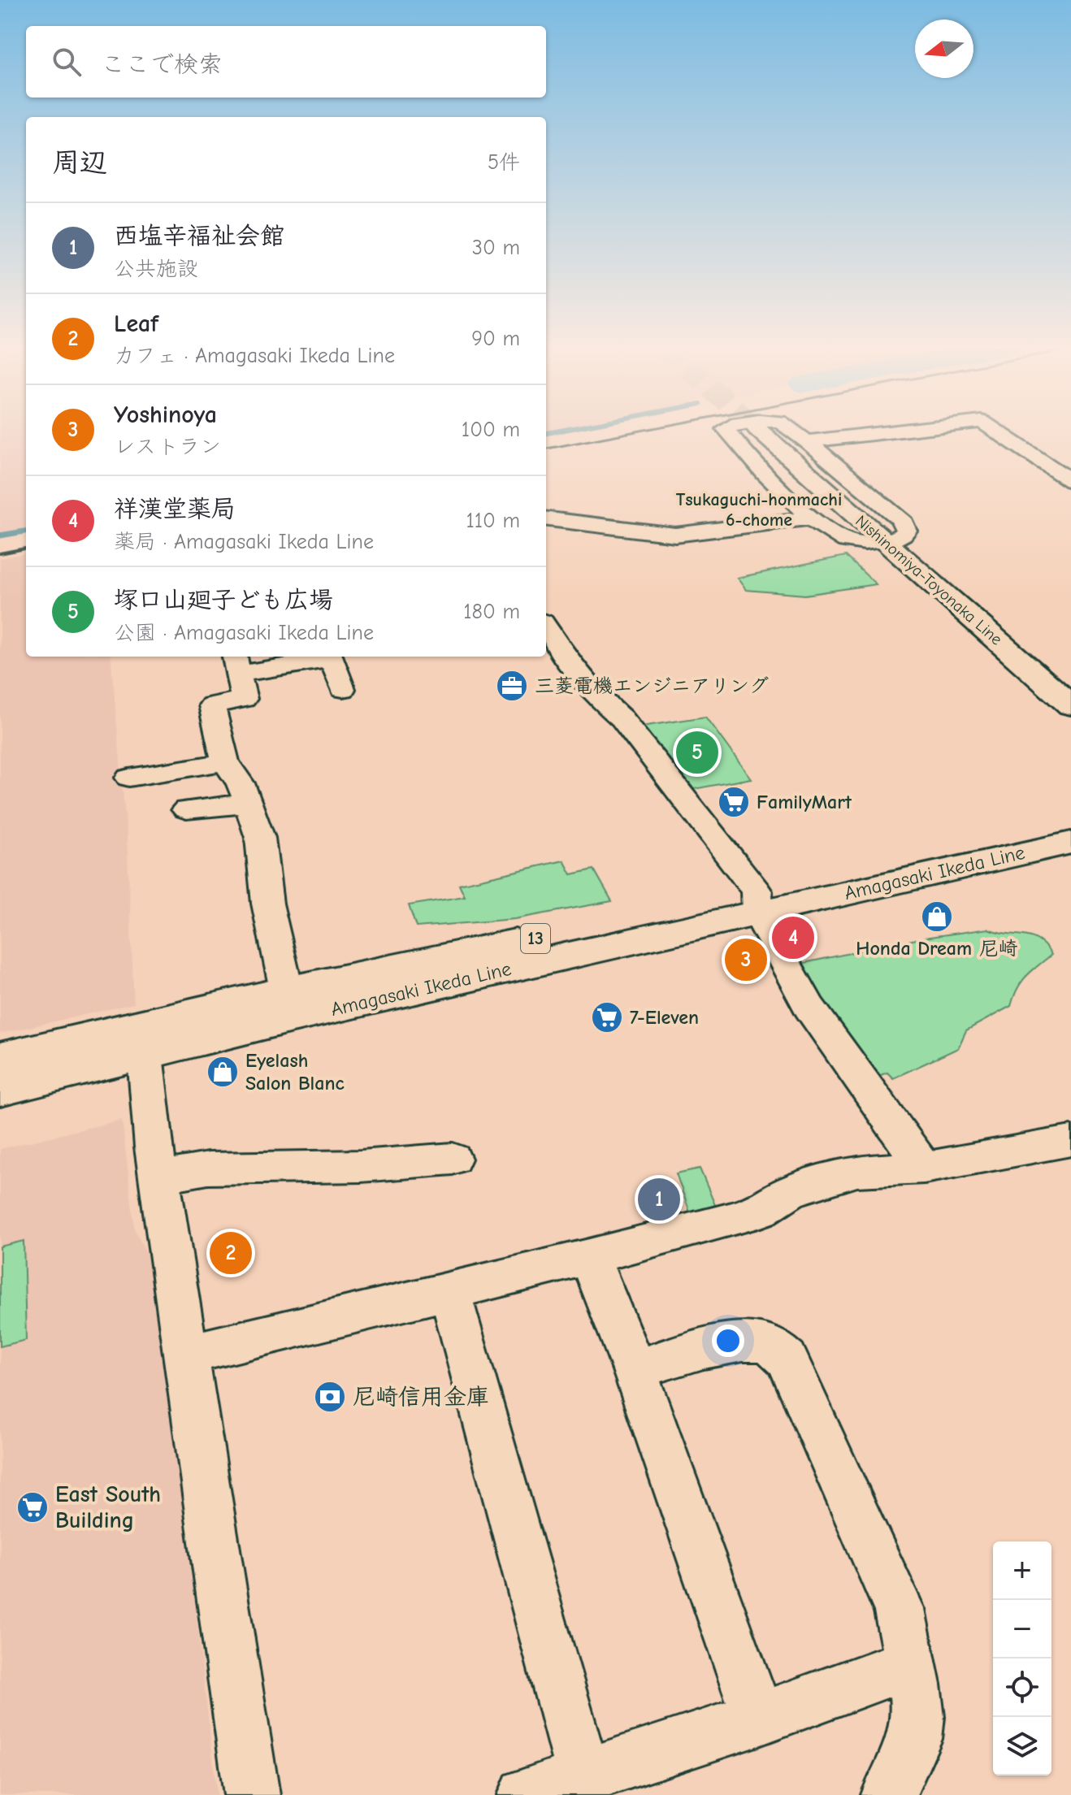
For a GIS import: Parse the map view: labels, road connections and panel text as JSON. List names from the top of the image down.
{
  "streets": {
    "main road": ["Nishinomiya-Toyonaka Line", "Amagasaki Ikeda Line", "13"]
  },
  "districts": ["Tsukaguchi-honmachi 6-chome"],
  "places": {
    "office": ["三菱電機エンジニアリング"],
    "supermarket": ["FamilyMart", "7-Eleven", "East South Building"],
    "shop": ["Honda Dream 尼崎", "Eyelash Salon Blanc"],
    "bank": ["尼崎信用金庫"]
  },
  "north": "left",
  "page": {
    "search": "ここで検索",
    "heading": ["周辺", "5件"],
    "list": [
      {
        "mark": "1",
        "name": "西塩辛福祉会館",
        "note": "公共施設",
        "value": "30 m"
      },
      {
        "mark": "2",
        "name": "Leaf",
        "note": "カフェ · Amagasaki Ikeda Line",
        "value": "90 m"
      },
      {
        "mark": "3",
        "name": "Yoshinoya",
        "note": "レストラン",
        "value": "100 m"
      },
      {
        "mark": "4",
        "name": "祥漢堂薬局",
        "note": "薬局 · Amagasaki Ikeda Line",
        "value": "110 m"
      },
      {
        "mark": "5",
        "name": "塚口山廻子ども広場",
        "note": "公園 · Amagasaki Ikeda Line",
        "value": "180 m"
      }
    ],
    "pins": [
      "5",
      "4",
      "3",
      "1",
      "2"
    ],
    "map_buttons": ["+", "−"]
  }
}
